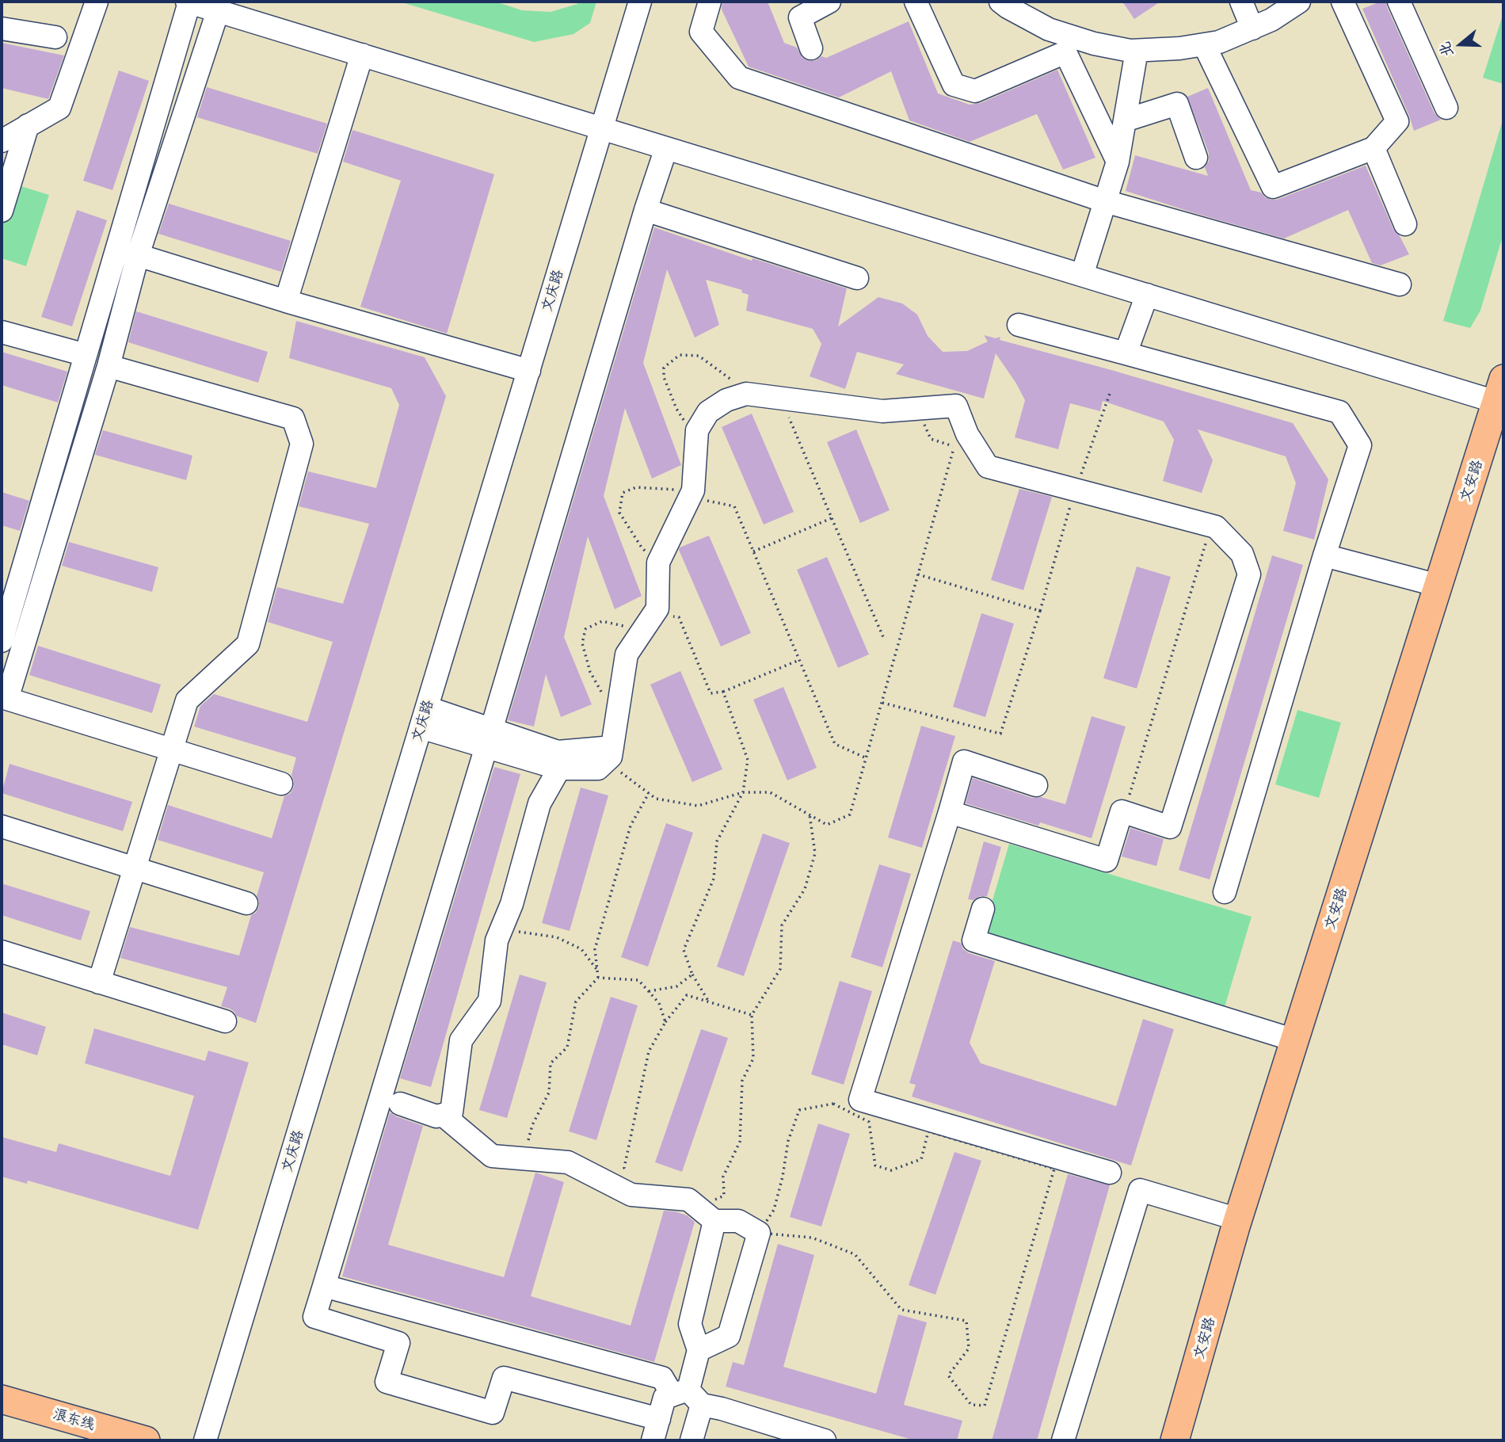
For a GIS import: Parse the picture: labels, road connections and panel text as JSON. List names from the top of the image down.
{
  "streets": {
    "main road": ["文安路", "浪东线"],
    "street": ["文庆路"]
  },
  "north": "left"
}
